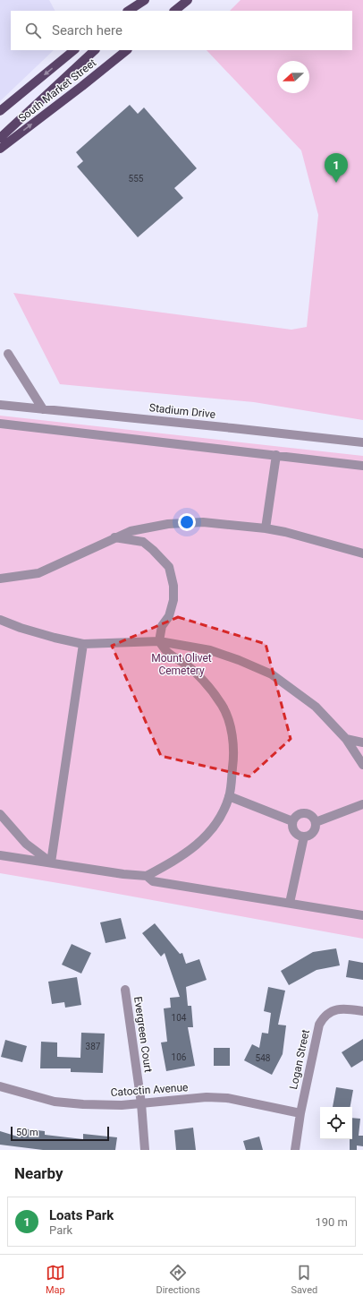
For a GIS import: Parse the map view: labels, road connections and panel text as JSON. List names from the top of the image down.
{
  "streets": {
    "main road": ["South Market Street"],
    "street": [
      "Stadium Drive",
      "Evergreen Court",
      "Logan Street",
      "Catoctin Avenue"
    ]
  },
  "crossings": [
    ["Evergreen Court", "Catoctin Avenue"],
    ["Logan Street", "Catoctin Avenue"]
  ],
  "parks": ["Mount Olivet Cemetery"],
  "house_numbers": [
    "555",
    "104",
    "387",
    "106",
    "548"
  ],
  "scale_bar": "50 m",
  "north": "left",
  "page": {
    "search": "Search here",
    "pins": "1",
    "scale": "50 m",
    "heading": "Nearby",
    "list": [
      {
        "mark": "1",
        "name": "Loats Park",
        "note": "Park",
        "value": "190 m"
      }
    ],
    "nav": ["Map", "Directions", "Saved"]
  }
}
